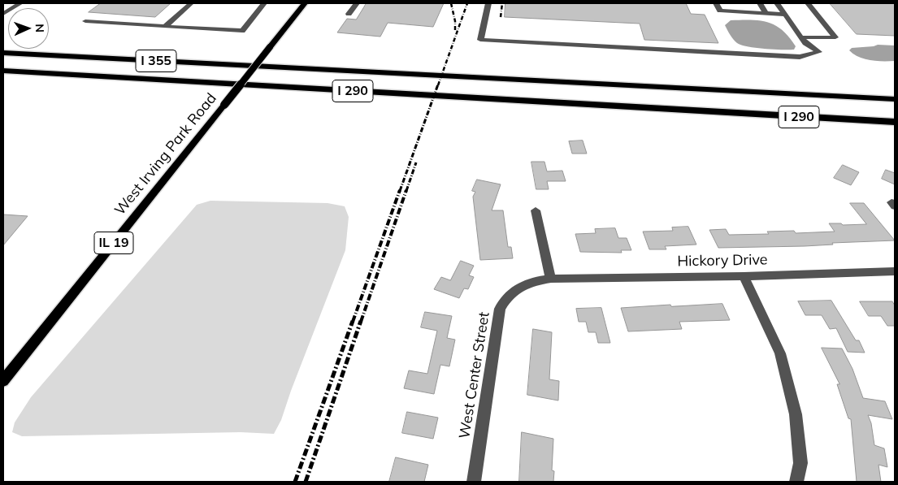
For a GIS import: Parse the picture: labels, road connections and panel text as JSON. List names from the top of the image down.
{
  "streets": {
    "highway": ["I 355", "I 290"],
    "main road": ["West Irving Park Road", "IL 19"],
    "street": ["Hickory Drive", "West Center Street"]
  },
  "crossings": [
    ["I 355", "I 290"],
    ["Hickory Drive", "West Center Street"]
  ],
  "north": "right"
}
